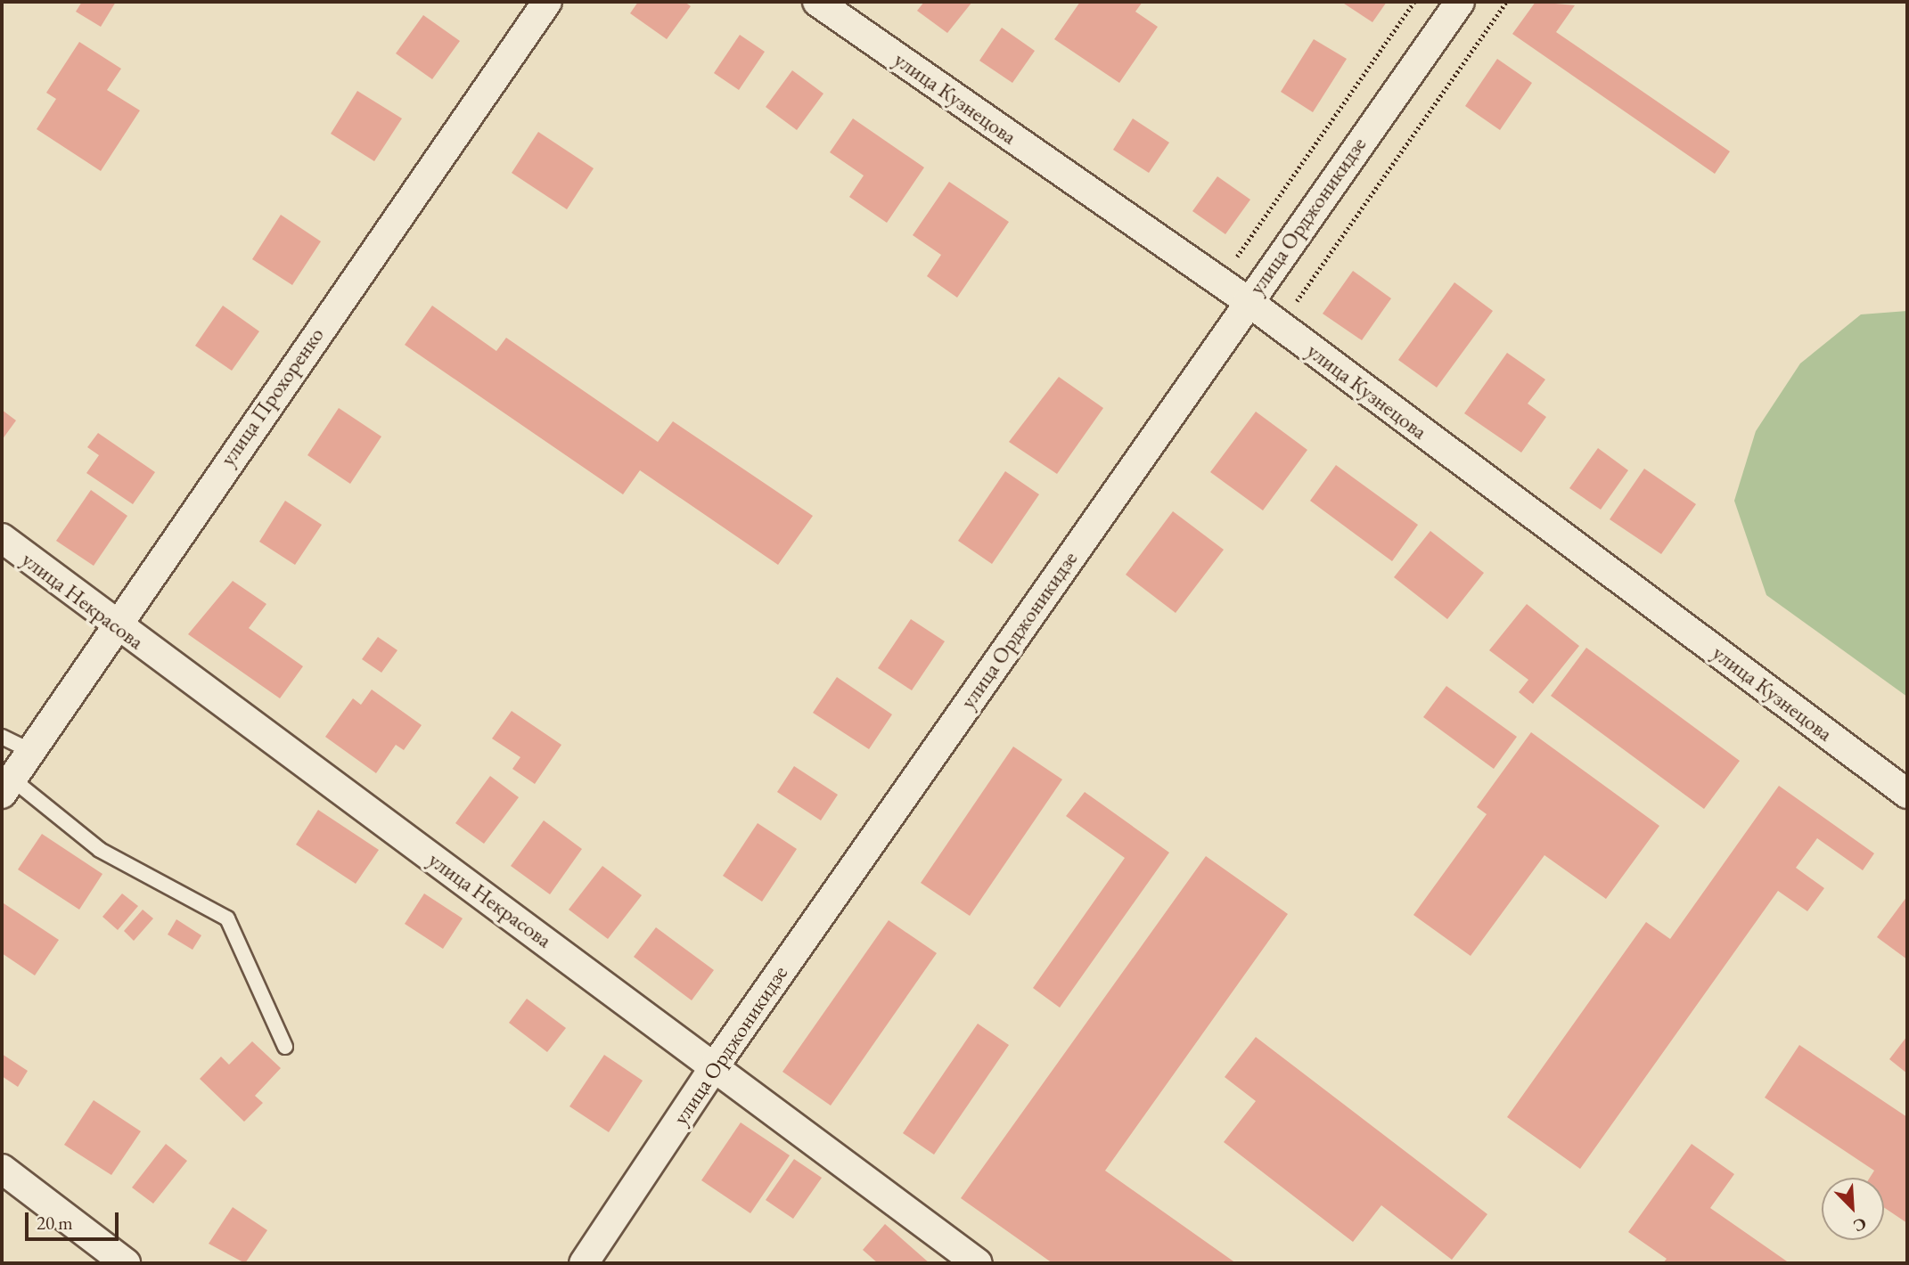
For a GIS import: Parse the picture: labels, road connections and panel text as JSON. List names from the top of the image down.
{
  "streets": {
    "street": [
      "улица Кузнецова",
      "улица Орджоникидзе",
      "улица Прохоренко",
      "улица Некрасова"
    ]
  },
  "crossings": [
    ["улица Кузнецова", "улица Орджоникидзе"],
    ["улица Орджоникидзе", "улица Некрасова"],
    ["улица Прохоренко", "улица Некрасова"]
  ],
  "scale_bar": "20 m",
  "north": "bottom right"
}
